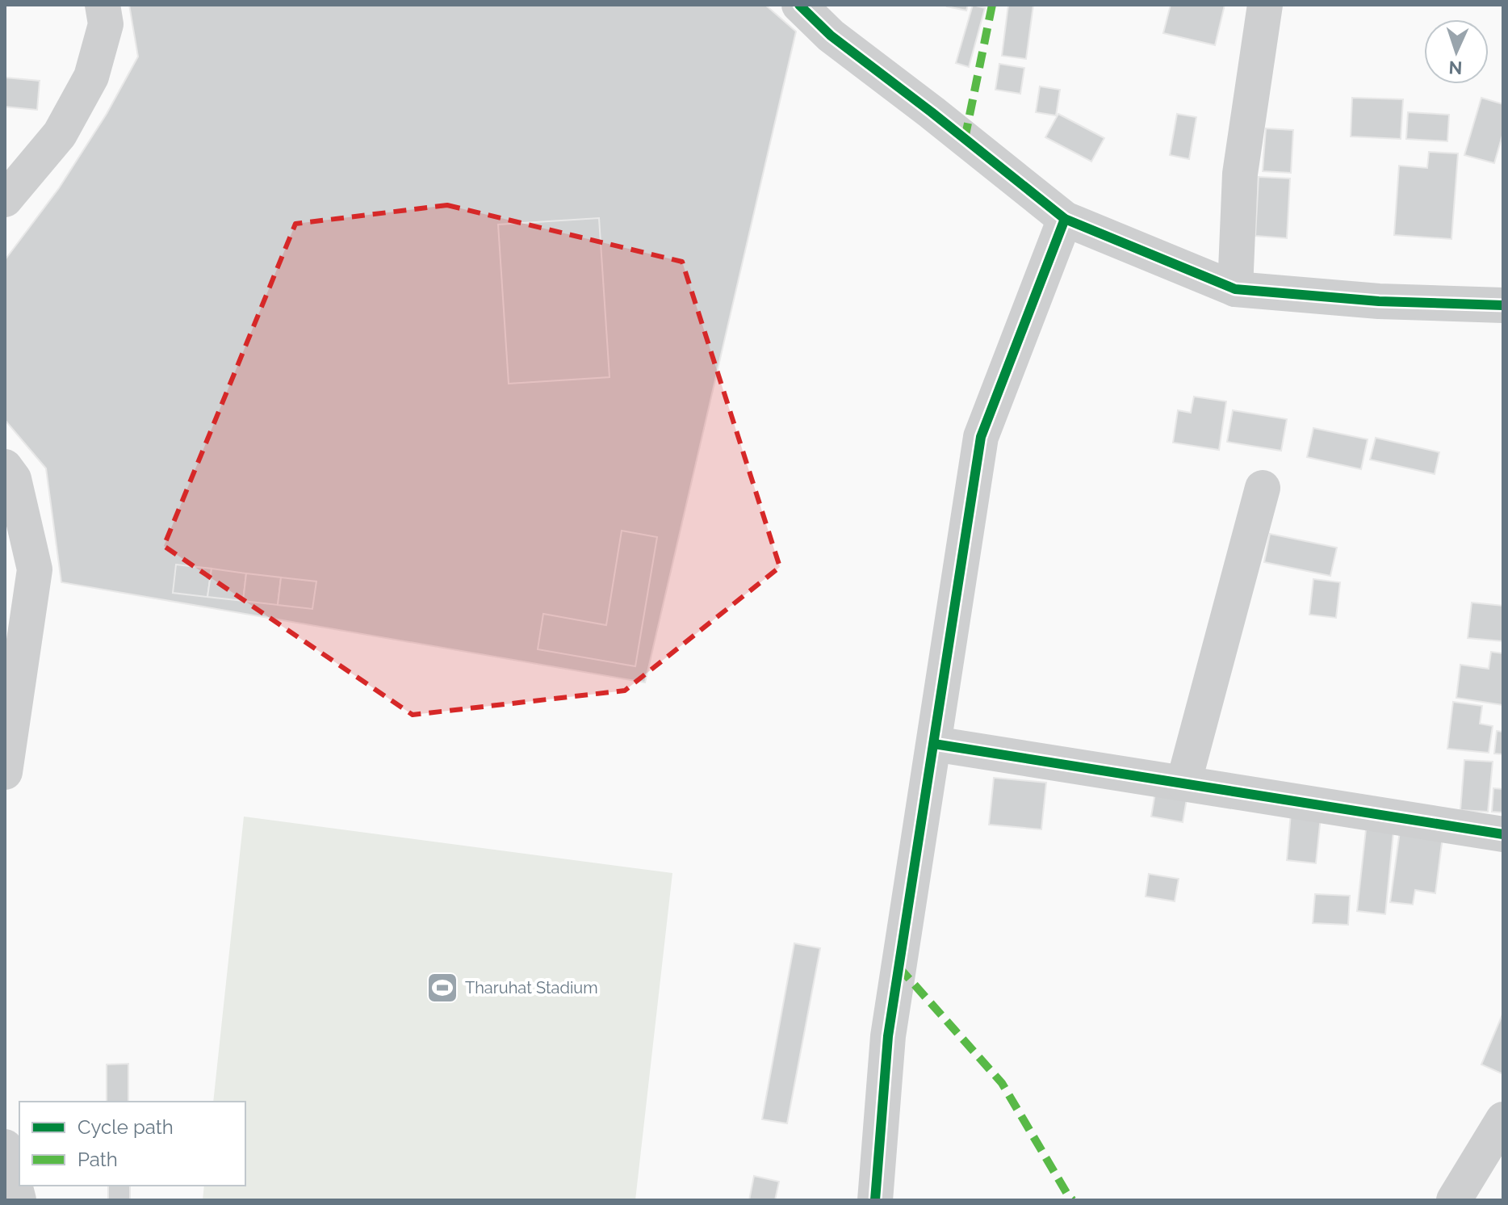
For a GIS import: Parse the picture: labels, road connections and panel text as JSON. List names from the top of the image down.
{
  "places": {
    "sports": ["Tharuhat Stadium"]
  },
  "legend": ["Cycle path", "Path"],
  "north": "bottom"
}
